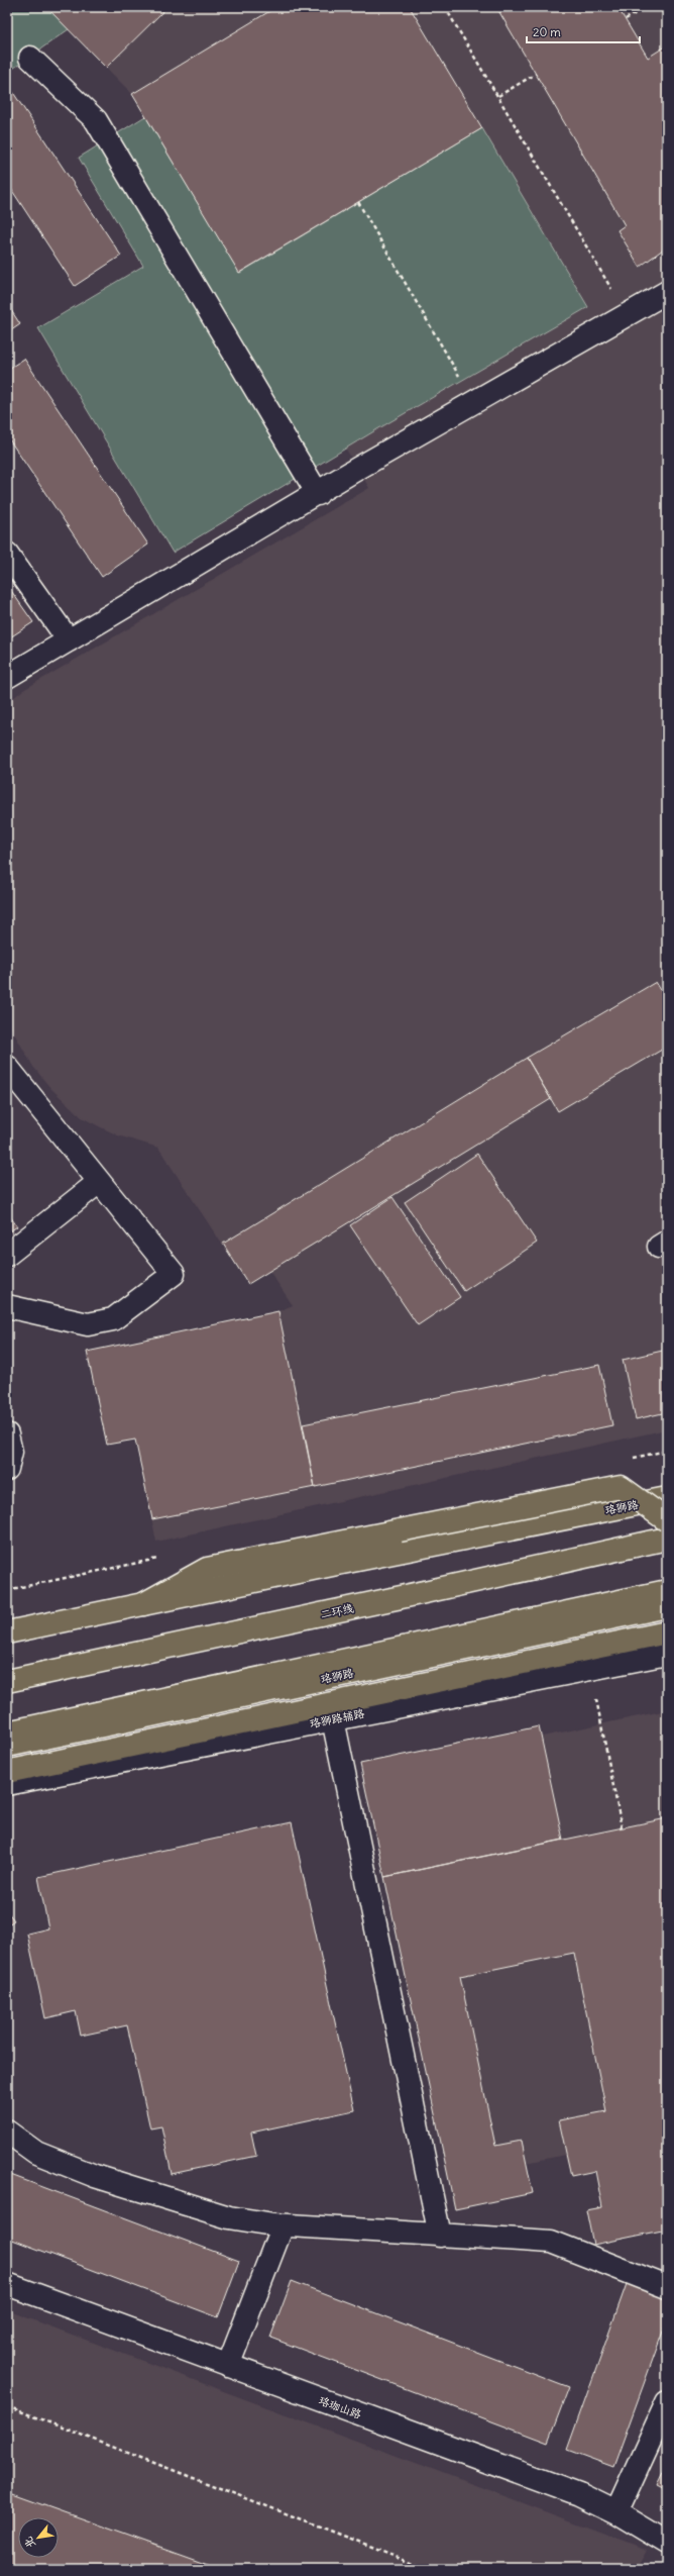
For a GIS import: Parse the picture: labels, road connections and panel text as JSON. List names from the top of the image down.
{
  "streets": {
    "main road": ["珞狮路", "二环线"],
    "street": ["珞狮路辅路", "珞珈山路"]
  },
  "scale_bar": "20 m",
  "north": "bottom left"
}
